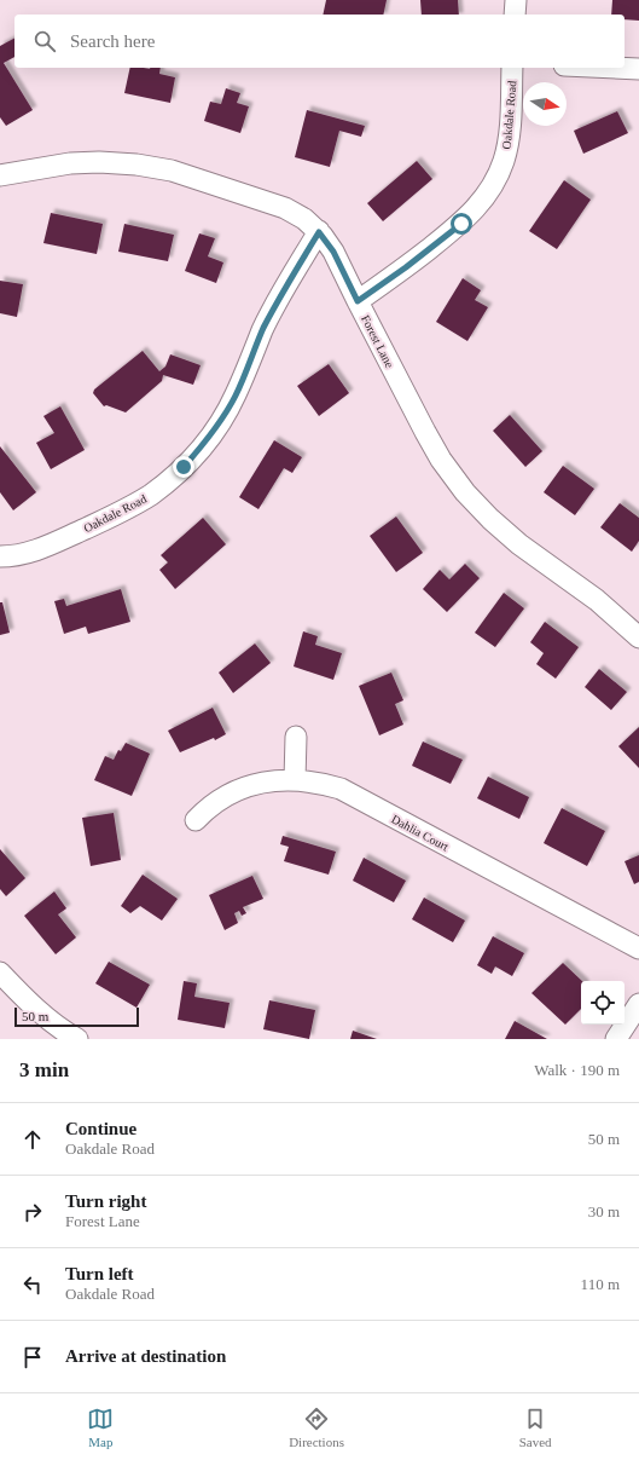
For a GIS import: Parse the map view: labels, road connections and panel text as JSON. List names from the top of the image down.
{
  "streets": {
    "street": ["Oakdale Road", "Forest Lane", "Dahlia Court"]
  },
  "crossings": [
    ["Oakdale Road", "Forest Lane"]
  ],
  "scale_bar": "50 m",
  "north": "right",
  "page": {
    "search": "Search here",
    "scale": "50 m",
    "heading": ["3 min", "Walk · 190 m"],
    "list": [
      ["Continue", "Oakdale Road", "50 m"],
      ["Turn right", "Forest Lane", "30 m"],
      ["Turn left", "Oakdale Road", "110 m"],
      "Arrive at destination"
    ],
    "nav": ["Map", "Directions", "Saved"]
  }
}
